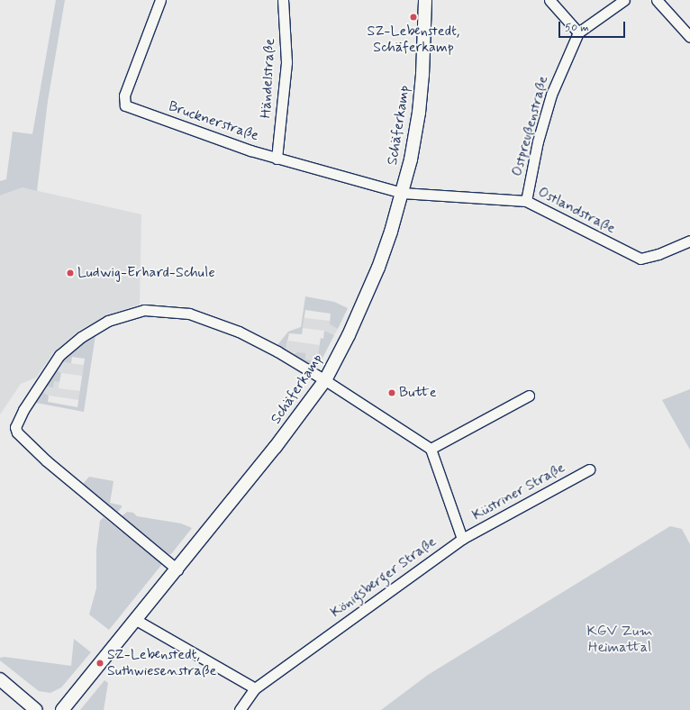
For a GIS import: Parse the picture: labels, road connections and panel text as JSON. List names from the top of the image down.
{
  "streets": {
    "street": [
      "Händelstraße",
      "Brucknerstraße",
      "Schäferkamp",
      "Ostpreußenstraße",
      "Ostlandstraße",
      "Küstriner Straße",
      "Königsberger Straße"
    ]
  },
  "crossings": [
    ["Händelstraße", "Brucknerstraße"],
    ["Brucknerstraße", "Schäferkamp"],
    ["Brucknerstraße", "Ostlandstraße"],
    ["Schäferkamp", "Ostlandstraße"],
    ["Ostpreußenstraße", "Ostlandstraße"],
    ["Küstriner Straße", "Königsberger Straße"]
  ],
  "parks": ["KGV Zum Heimattal"],
  "places": [
    "SZ-Lebenstedt, Schäferkamp",
    "Ludwig-Erhard-Schule",
    "Butte",
    "SZ-Lebenstedt, Suthwiesenstraße"
  ],
  "scale_bar": "50 m"
}
